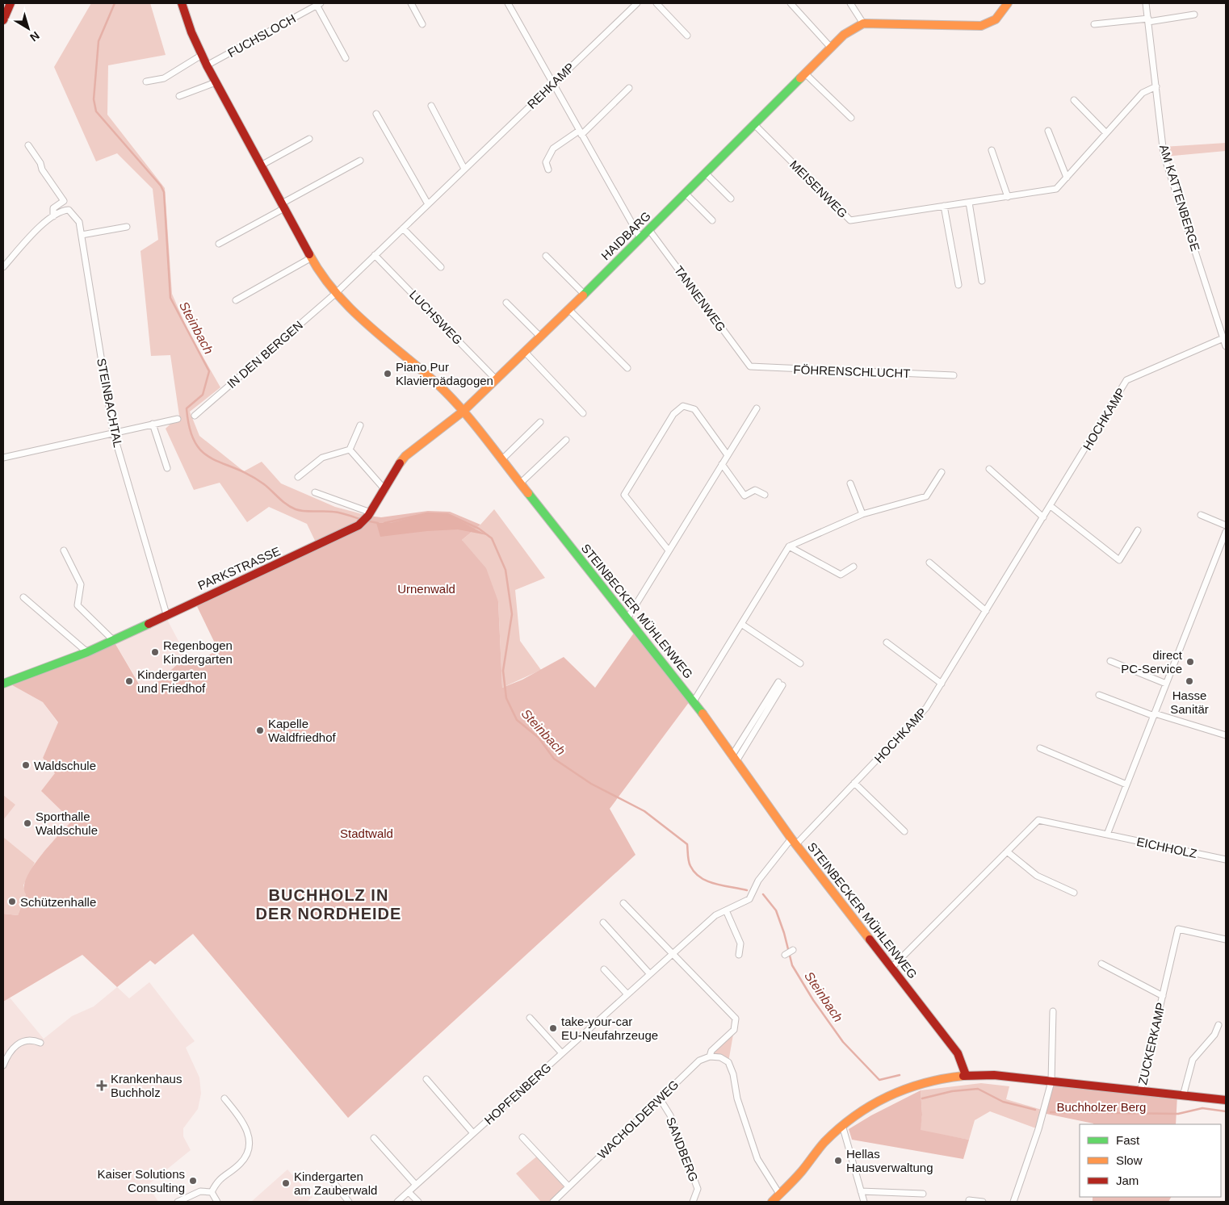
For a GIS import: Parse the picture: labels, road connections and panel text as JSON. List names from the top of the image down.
{
  "streets": {
    "street": [
      "FUCHSLOCH",
      "REHKAMP",
      "MEISENWEG",
      "AM KATTENBERGE",
      "HAIDBARG",
      "TANNENWEG",
      "LUCHSWEG",
      "IN DEN BERGEN",
      "FÖHRENSCHLUCHT",
      "STEINBACHTAL",
      "HOCHKAMP",
      "PARKSTRASSE",
      "STEINBECKER MÜHLENWEG",
      "EICHHOLZ",
      "ZUCKERKAMP",
      "HOPFENBERG",
      "WACHOLDERWEG",
      "SANDBERG"
    ]
  },
  "crossings": [
    ["FUCHSLOCH", "STEINBECKER MÜHLENWEG"],
    ["REHKAMP", "LUCHSWEG"],
    ["REHKAMP", "IN DEN BERGEN"],
    ["REHKAMP", "STEINBECKER MÜHLENWEG"],
    ["MEISENWEG", "AM KATTENBERGE"],
    ["MEISENWEG", "HAIDBARG"],
    ["AM KATTENBERGE", "HOCHKAMP"],
    ["HAIDBARG", "TANNENWEG"],
    ["HAIDBARG", "LUCHSWEG"],
    ["HAIDBARG", "PARKSTRASSE"],
    ["HAIDBARG", "STEINBECKER MÜHLENWEG"],
    ["TANNENWEG", "FÖHRENSCHLUCHT"],
    ["IN DEN BERGEN", "STEINBECKER MÜHLENWEG"],
    ["STEINBACHTAL", "PARKSTRASSE"],
    ["HOCHKAMP", "STEINBECKER MÜHLENWEG"],
    ["HOCHKAMP", "HOPFENBERG"],
    ["PARKSTRASSE", "STEINBECKER MÜHLENWEG"],
    ["STEINBECKER MÜHLENWEG", "HOPFENBERG"],
    ["HOPFENBERG", "WACHOLDERWEG"],
    ["WACHOLDERWEG", "SANDBERG"]
  ],
  "districts": ["BUCHHOLZ IN DER NORDHEIDE"],
  "water": ["Steinbach"],
  "parks": ["Urnenwald", "Stadtwald", "Buchholzer Berg"],
  "places": {
    "other": [
      "Piano Pur Klavierpädagogen",
      "Regenbogen Kindergarten",
      "direct PC-Service",
      "Kindergarten und Friedhof",
      "Hasse Sanitär",
      "Kapelle Waldfriedhof",
      "Waldschule",
      "Sporthalle Waldschule",
      "Schützenhalle",
      "take-your-car EU-Neufahrzeuge",
      "Hellas Hausverwaltung",
      "Kaiser Solutions Consulting",
      "Kindergarten am Zauberwald"
    ],
    "health": ["Krankenhaus Buchholz"]
  },
  "legend": ["Fast", "Slow", "Jam"],
  "north": "bottom right"
}
